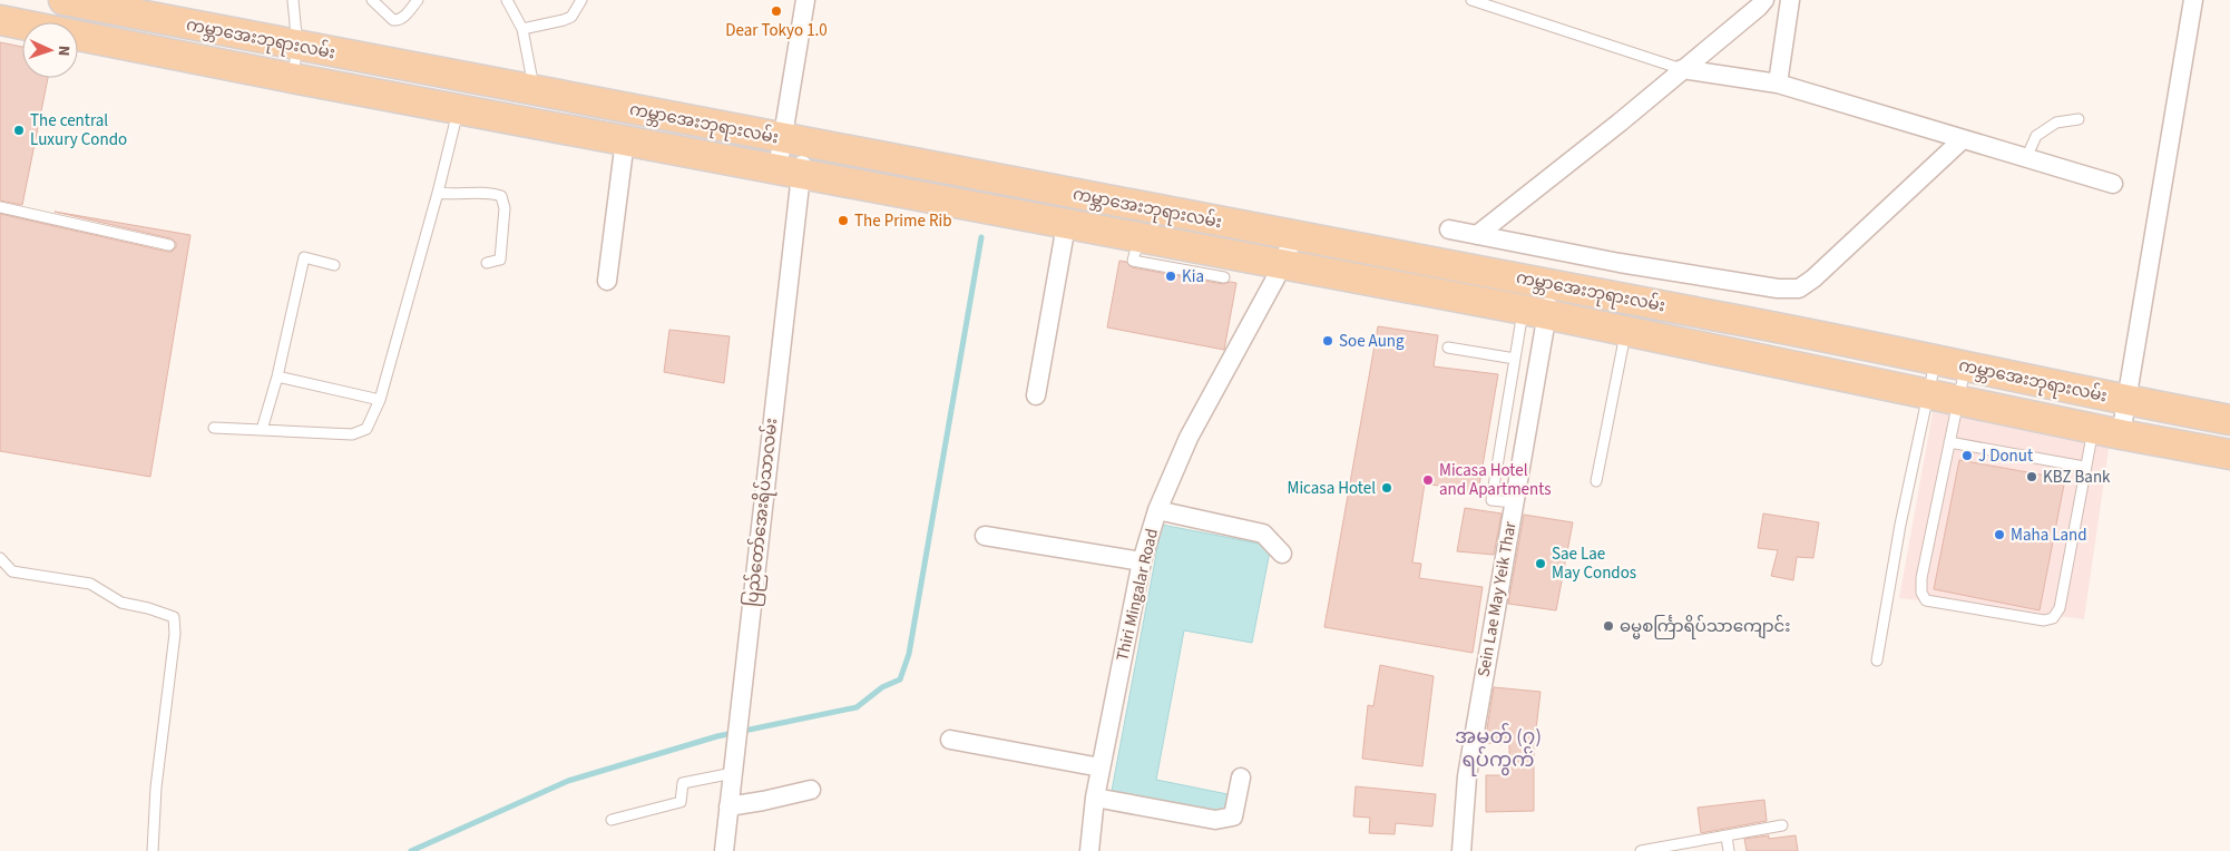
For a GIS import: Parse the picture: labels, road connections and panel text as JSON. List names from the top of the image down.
{
  "streets": {
    "main road": ["ကမ္ဘာအေးဘုရားလမ်း"],
    "street": ["ပြည်တော်အေးရိပ်သာလမ်း", "Thiri Mingalar Road", "Sein Lae May Yeik Thar"]
  },
  "crossings": [
    ["ကမ္ဘာအေးဘုရားလမ်း", "ပြည်တော်အေးရိပ်သာလမ်း"],
    ["ကမ္ဘာအေးဘုရားလမ်း", "Thiri Mingalar Road"],
    ["ကမ္ဘာအေးဘုရားလမ်း", "Sein Lae May Yeik Thar"]
  ],
  "districts": ["အမှတ် (၇) ရပ်ကွက်"],
  "places": [
    "Dear Tokyo 1.0",
    "The central Luxury Condo",
    "The Prime Rib",
    "Kia",
    "Soe Aung",
    "J Donut",
    "KBZ Bank",
    "Micasa Hotel and Apartments",
    "Micasa Hotel",
    "Maha Land",
    "Sae Lae May Condos",
    "ဓမ္မစင်္ကြာရိပ်သာကျောင်း"
  ],
  "north": "right"
}
